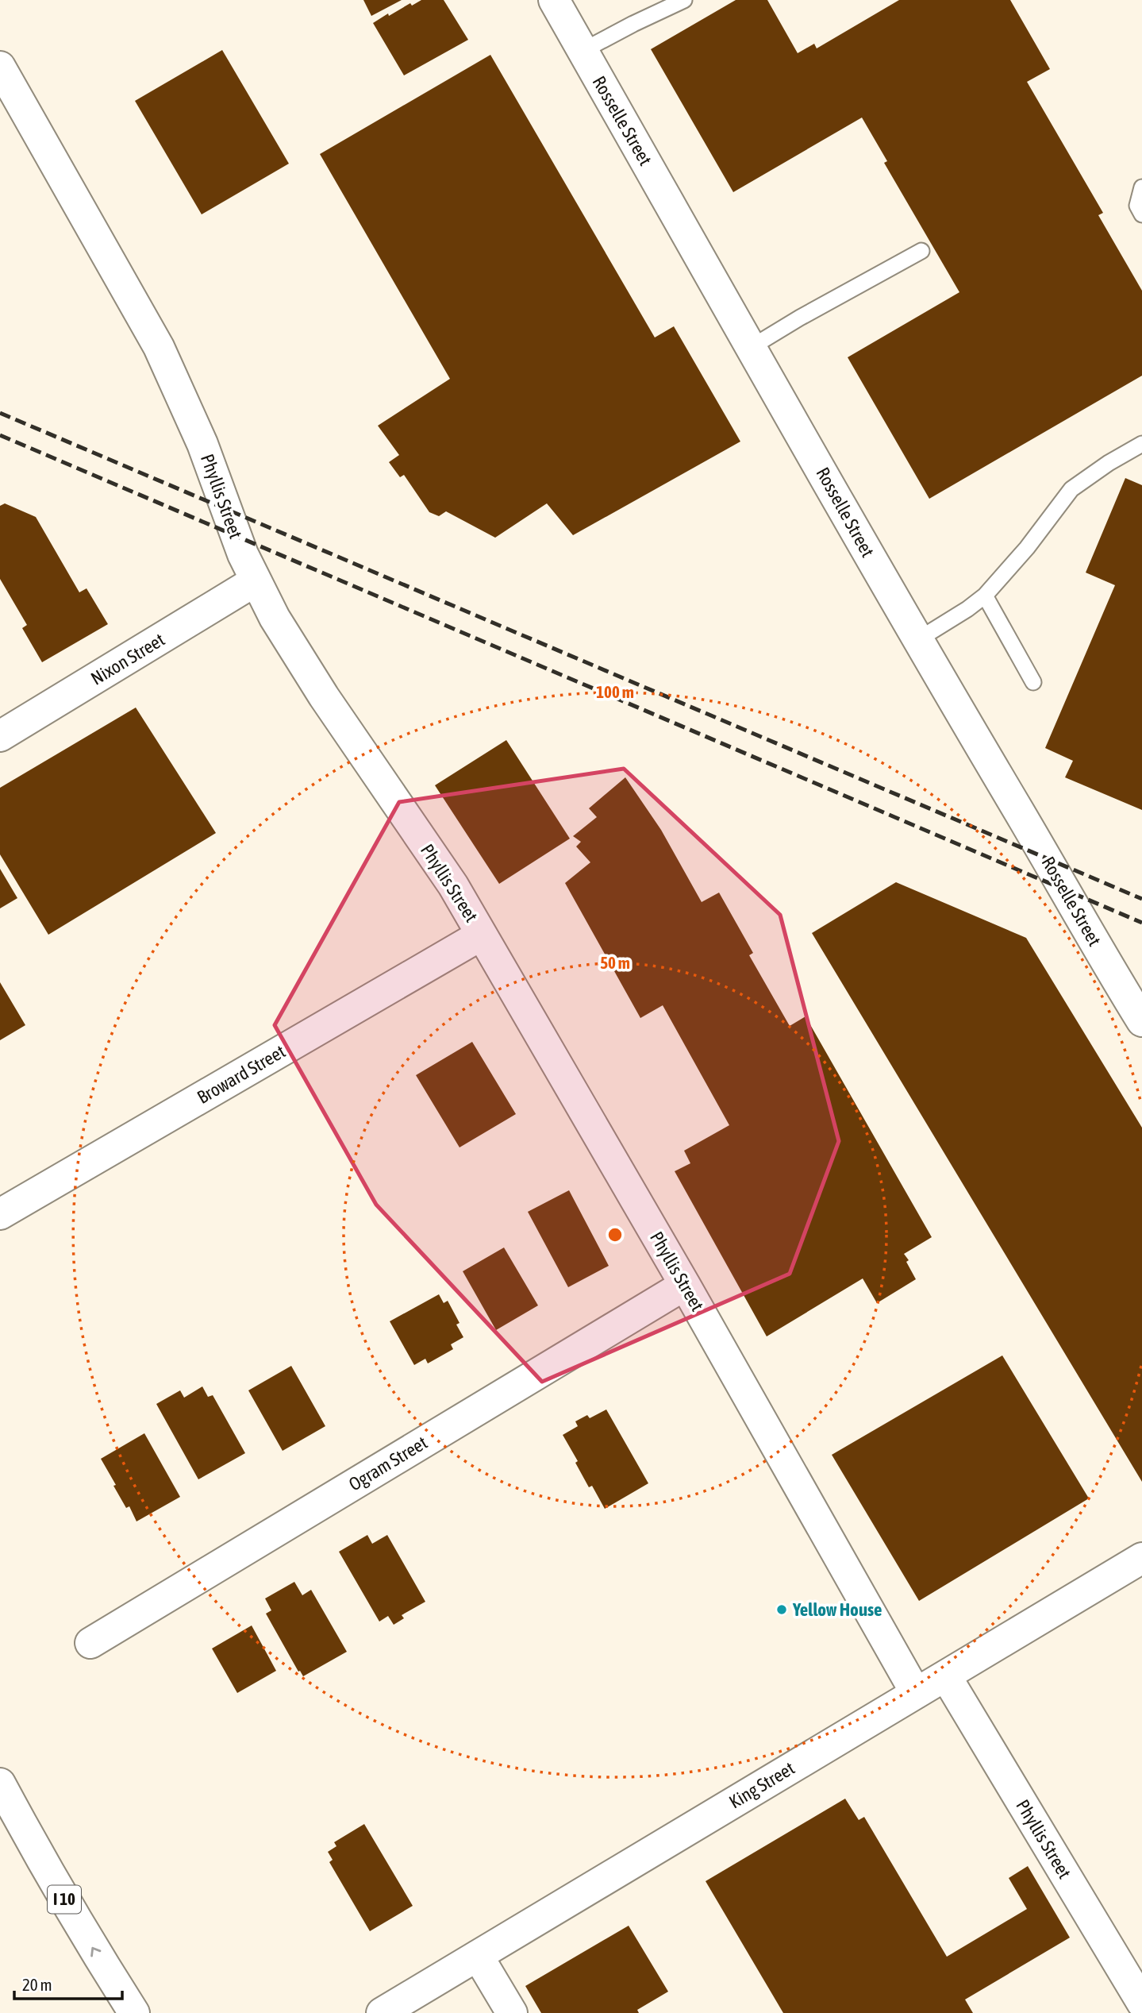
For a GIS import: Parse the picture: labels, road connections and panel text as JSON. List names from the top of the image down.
{
  "streets": {
    "main road": [
      "Rosselle Street",
      "Phyllis Street",
      "Nixon Street",
      "Broward Street",
      "Ogram Street",
      "King Street",
      "I 10"
    ]
  },
  "crossings": [
    ["Phyllis Street", "Nixon Street"],
    ["Phyllis Street", "Broward Street"],
    ["Phyllis Street", "Ogram Street"],
    ["Phyllis Street", "King Street"]
  ],
  "places": ["Yellow House"],
  "scale_bar": "20 m",
  "rings": ["100 m", "50 m"]
}
